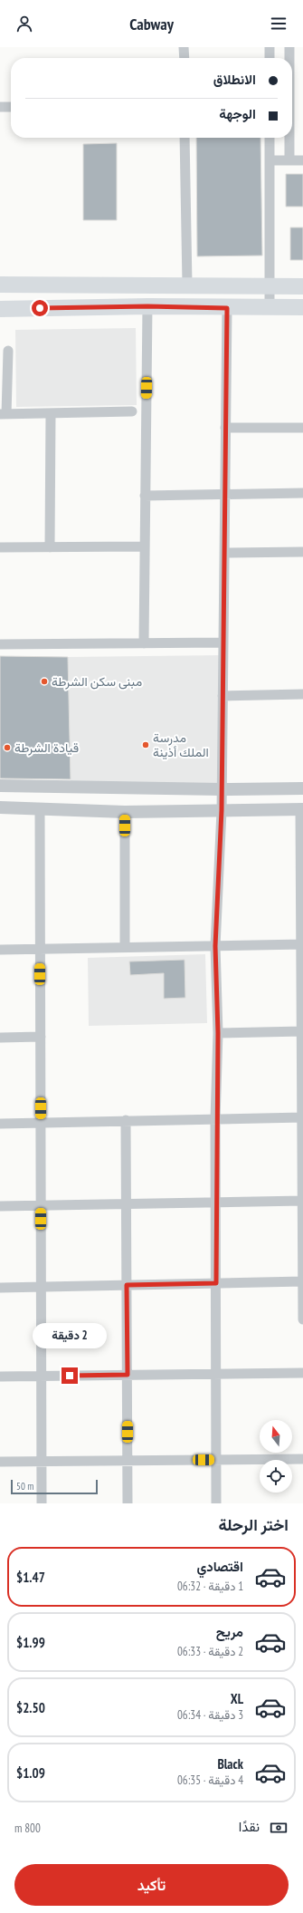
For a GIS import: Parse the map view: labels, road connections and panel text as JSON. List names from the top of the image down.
{
  "places": ["مبنى سكن الشرطة", "مدرسة الملك أذينة", "قيادة الشرطة"],
  "scale_bar": "50 m",
  "north": "top",
  "page": {
    "header": "Cabway",
    "banner": ["الانطلاق", "الوجهة"],
    "bubble": "2 دقيقة",
    "scale": "50 m",
    "heading": "اختر الرحلة",
    "list": [
      {
        "name": "اقتصادي",
        "note": "1 دقيقة · 06:32",
        "value": "$1.47"
      },
      {
        "name": "مريح",
        "note": "2 دقيقة · 06:33",
        "value": "$1.99"
      },
      {
        "name": "XL",
        "note": "3 دقيقة · 06:34",
        "value": "$2.50"
      },
      {
        "name": "Black",
        "note": "4 دقيقة · 06:35",
        "value": "$1.09"
      }
    ],
    "pay": ["نقدًا", "800 m"],
    "buttons": "تأكيد"
  }
}
